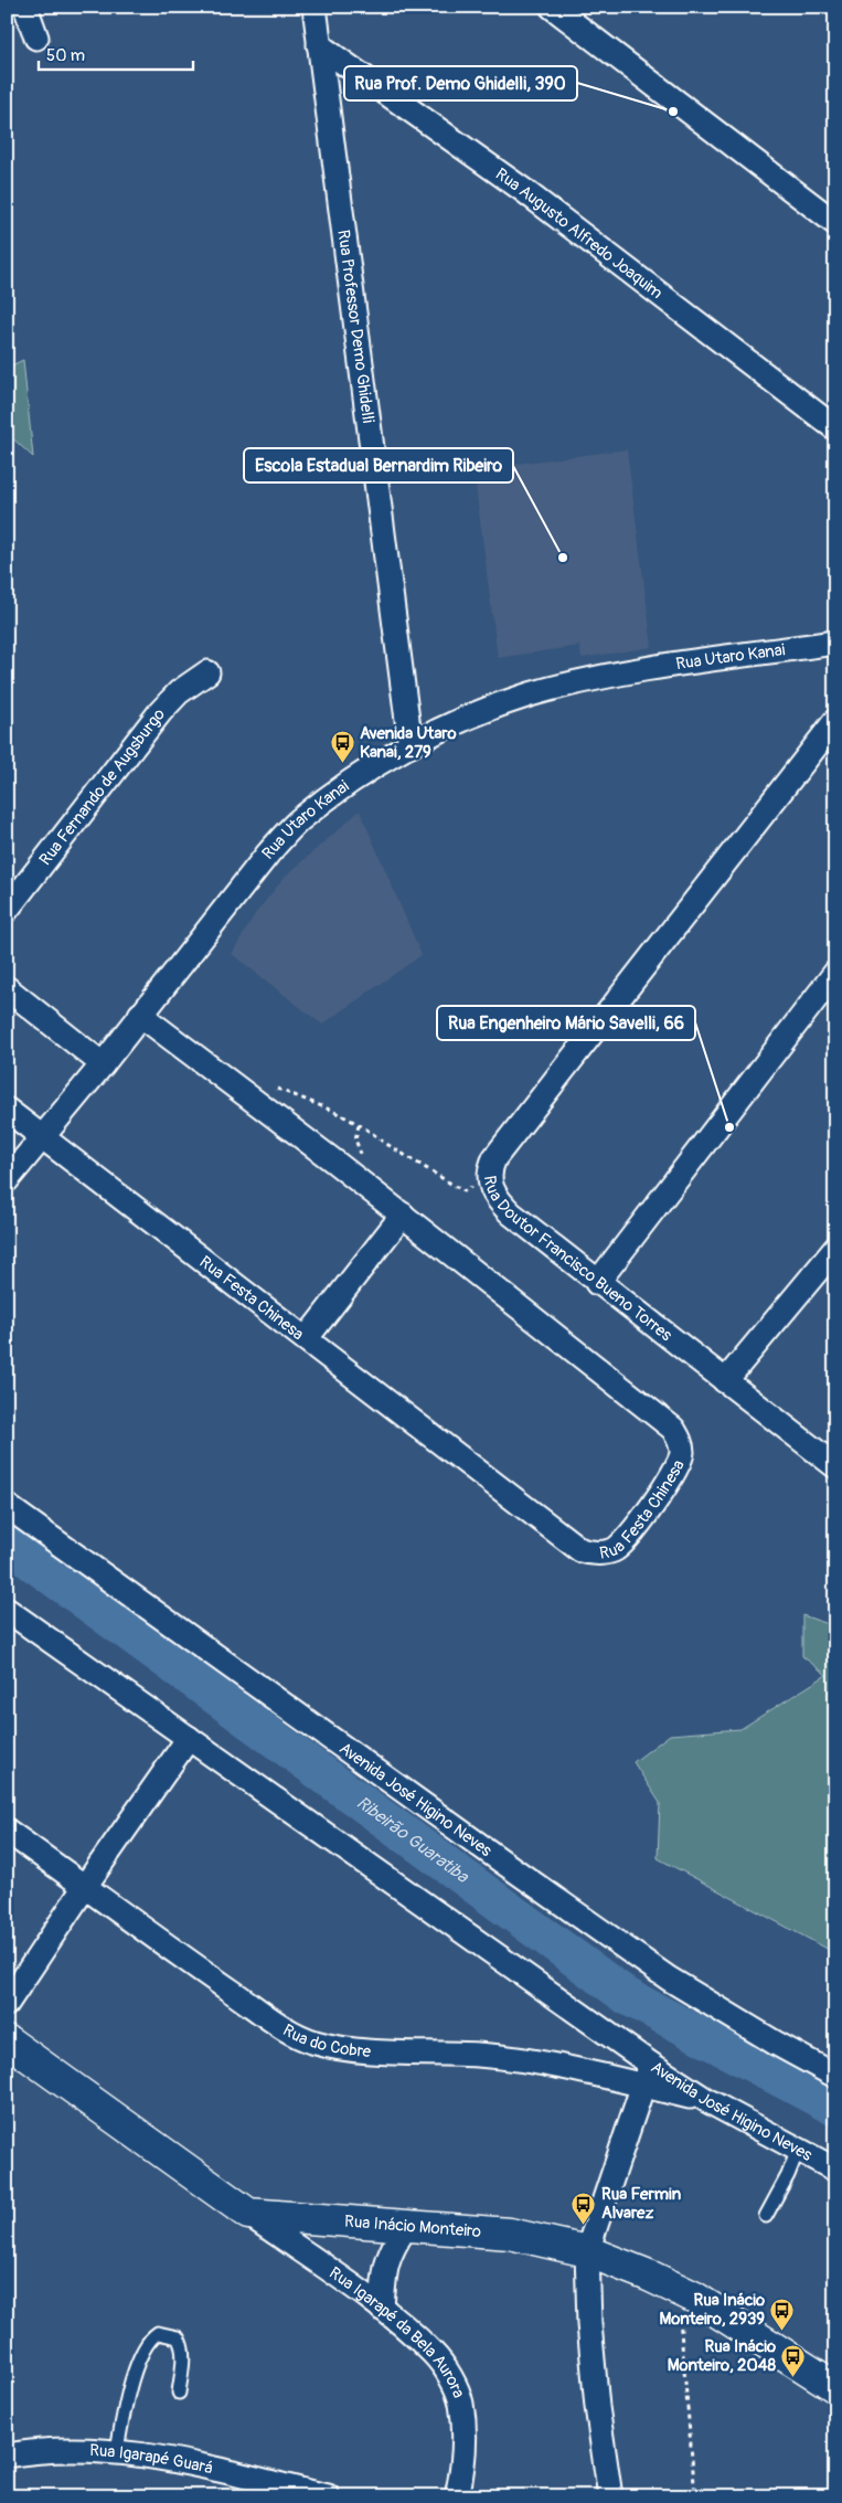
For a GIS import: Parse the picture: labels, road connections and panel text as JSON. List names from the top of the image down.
{
  "streets": {
    "street": [
      "Rua Augusto Alfredo Joaquim",
      "Rua Professor Demo Ghidelli",
      "Rua Utaro Kanai",
      "Rua Fernando de Augsburgo",
      "Rua Doutor Francisco Bueno Torres",
      "Rua Festa Chinesa",
      "Avenida José Higino Neves",
      "Rua do Cobre",
      "Rua Inácio Monteiro",
      "Rua Igarapé da Bela Aurora",
      "Rua Igarapé Guará"
    ]
  },
  "crossings": [
    ["Rua Augusto Alfredo Joaquim", "Rua Professor Demo Ghidelli"],
    ["Rua Professor Demo Ghidelli", "Rua Utaro Kanai"],
    ["Rua Utaro Kanai", "Rua Festa Chinesa"],
    ["Avenida José Higino Neves", "Rua do Cobre"],
    ["Rua Inácio Monteiro", "Rua Igarapé da Bela Aurora"]
  ],
  "water": ["Ribeirão Guaratiba"],
  "places": {
    "other": ["Rua Prof. Demo Ghidelli, 390", "Escola Estadual Bernardim Ribeiro", "Rua Engenheiro Mário Savelli, 66"],
    "bus stop": [
      "Avenida Utaro Kanai, 279",
      "Rua Fermin Alvarez",
      "Rua Inácio Monteiro, 2939",
      "Rua Inácio Monteiro, 2048"
    ]
  },
  "scale_bar": "50 m"
}
